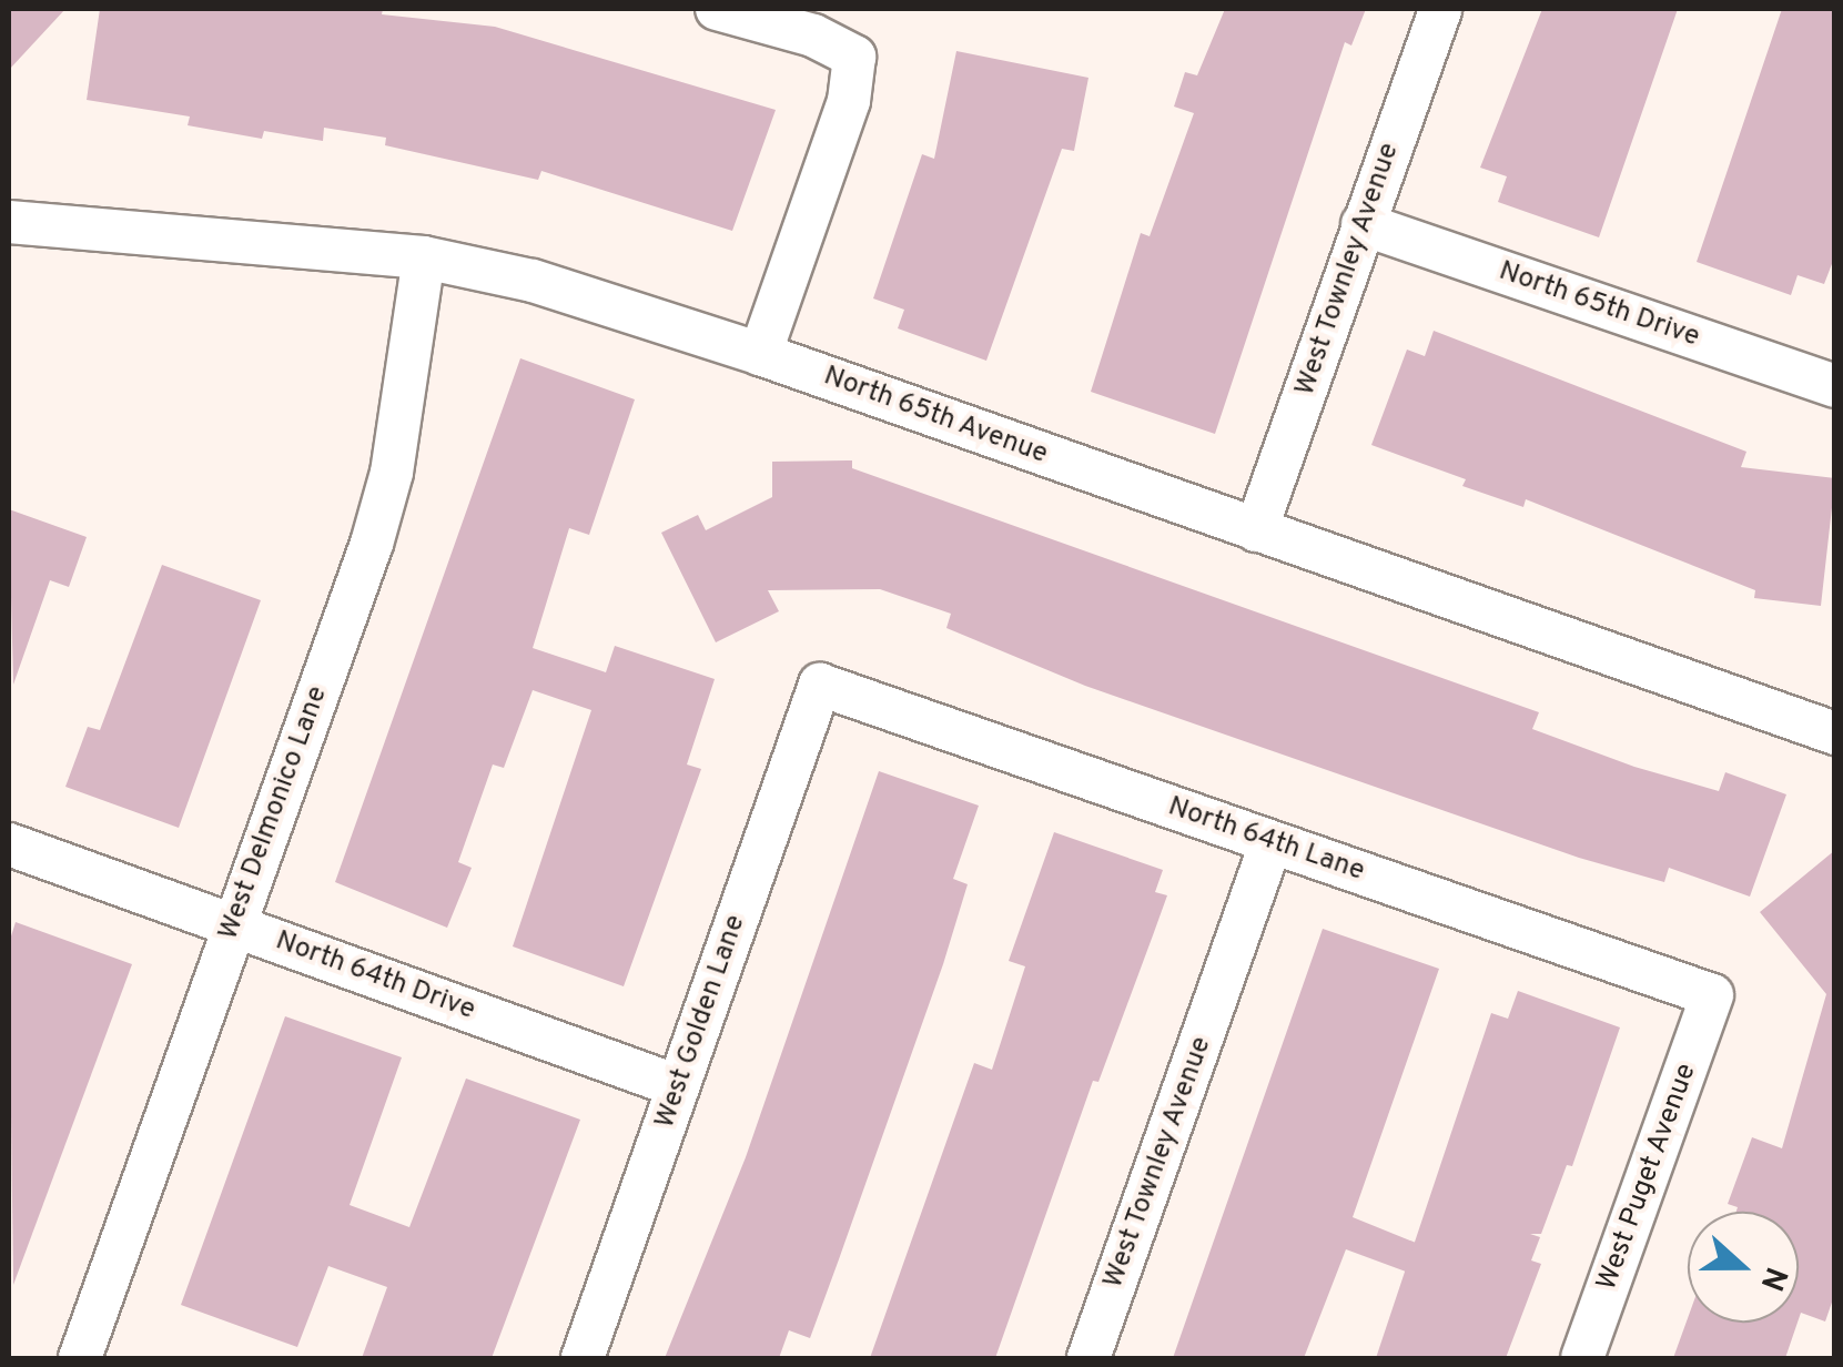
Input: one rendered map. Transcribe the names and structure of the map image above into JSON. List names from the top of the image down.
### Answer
{
  "streets": {
    "street": [
      "West Townley Avenue",
      "North 65th Drive",
      "North 65th Avenue",
      "West Delmonico Lane",
      "North 64th Lane",
      "North 64th Drive",
      "West Golden Lane",
      "West Puget Avenue"
    ]
  },
  "crossings": [
    ["West Townley Avenue", "North 65th Drive"],
    ["West Townley Avenue", "North 65th Avenue"],
    ["West Townley Avenue", "North 64th Lane"],
    ["North 65th Avenue", "West Delmonico Lane"],
    ["West Delmonico Lane", "North 64th Drive"],
    ["North 64th Lane", "West Golden Lane"],
    ["North 64th Lane", "West Puget Avenue"],
    ["North 64th Drive", "West Golden Lane"]
  ],
  "north": "right"
}
